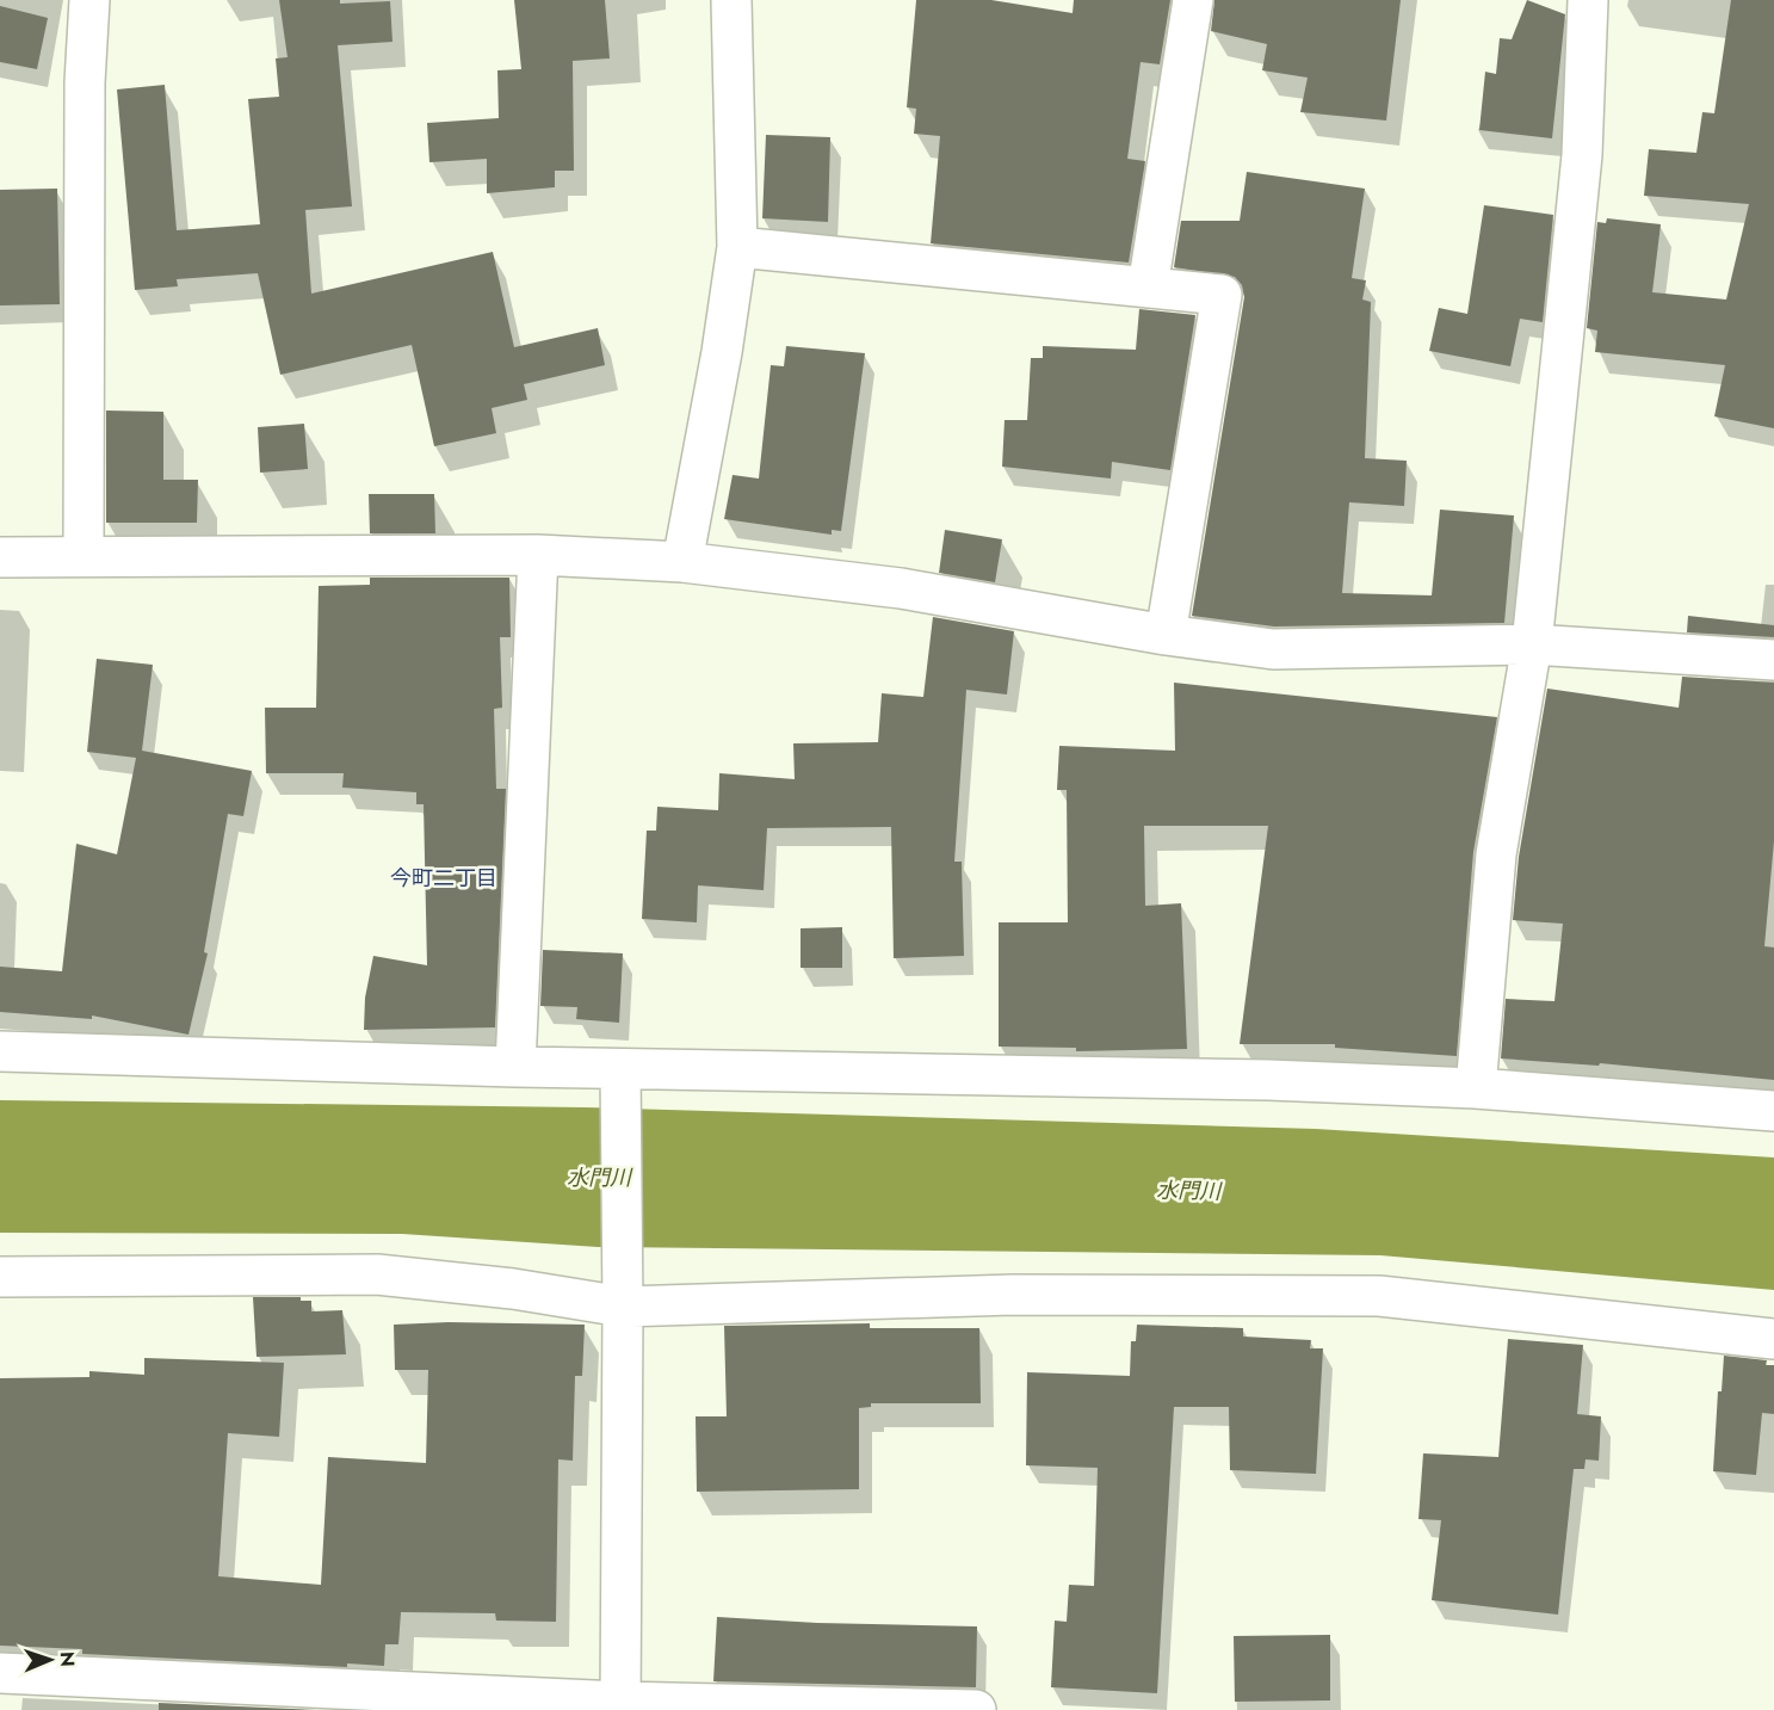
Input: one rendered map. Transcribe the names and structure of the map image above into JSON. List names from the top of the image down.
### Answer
{
  "districts": ["今町二丁目"],
  "water": ["水門川"],
  "north": "right"
}
